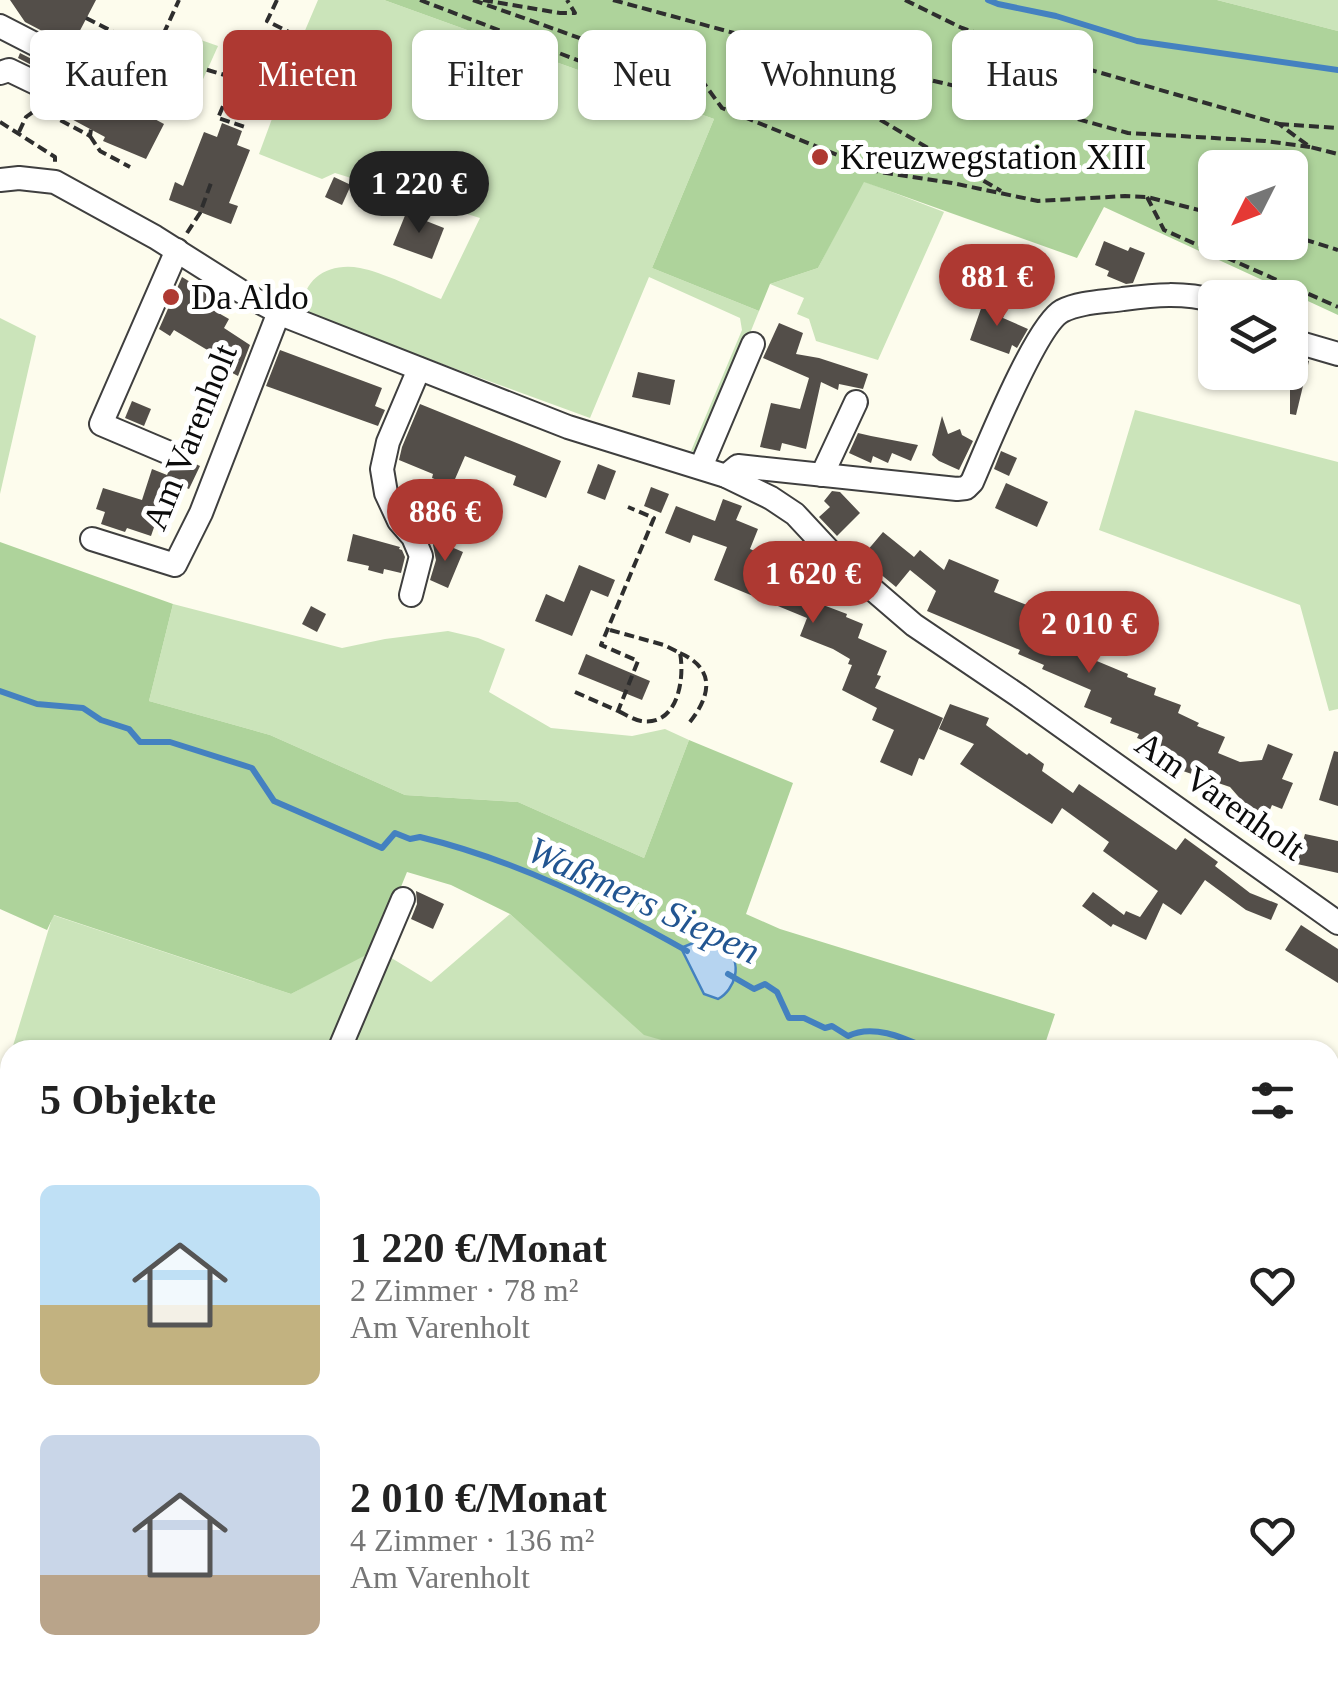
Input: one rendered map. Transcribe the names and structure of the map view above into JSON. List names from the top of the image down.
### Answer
{
  "streets": {
    "street": ["Am Varenholt"]
  },
  "water": ["Waßmers Siepen"],
  "places": ["Kreuzwegstation XIII", "Da Aldo"],
  "north": "bottom left",
  "page": {
    "chip": [
      "Kaufen",
      "Mieten",
      "Filter",
      "Neu",
      "Wohnung",
      "Haus"
    ],
    "price": [
      "1 220 €",
      "881 €",
      "886 €",
      "1 620 €",
      "2 010 €"
    ],
    "heading": "5 Objekte",
    "list": [
      {
        "name": "1 220 €/Monat",
        "note": "2 Zimmer · 78 m² · Am Varenholt"
      },
      {
        "name": "2 010 €/Monat",
        "note": "4 Zimmer · 136 m² · Am Varenholt"
      }
    ]
  }
}
